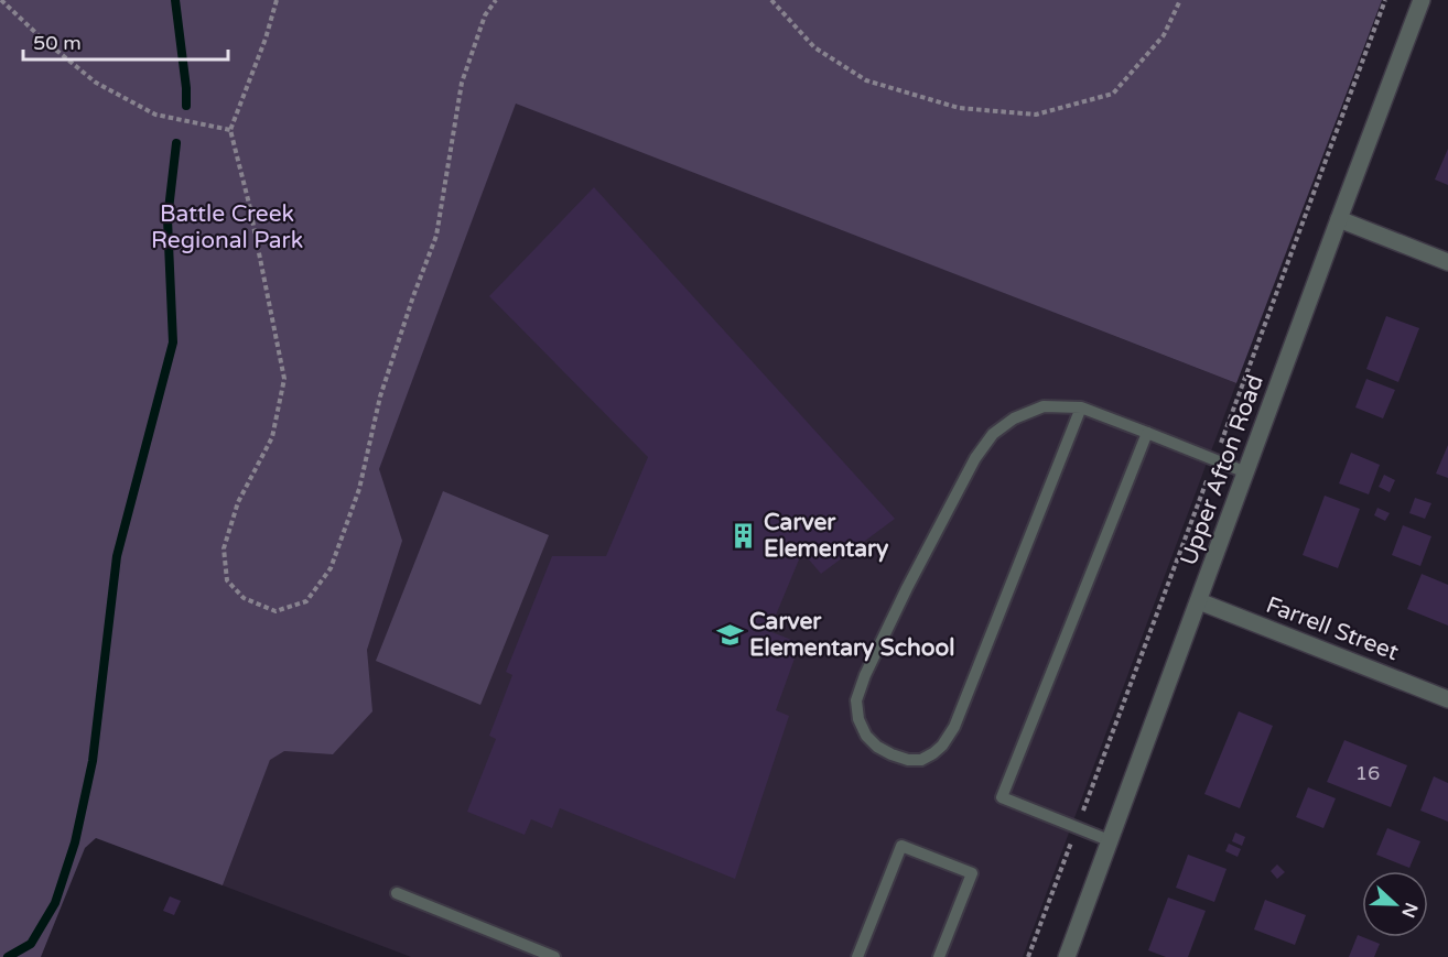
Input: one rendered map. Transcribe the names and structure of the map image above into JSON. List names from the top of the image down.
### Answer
{
  "streets": {
    "street": ["Upper Afton Road", "Farrell Street"]
  },
  "crossings": [
    ["Upper Afton Road", "Farrell Street"]
  ],
  "parks": ["Battle Creek Regional Park"],
  "places": {
    "building": ["Carver Elementary"],
    "school or university": ["Carver Elementary School"]
  },
  "house_numbers": ["16"],
  "scale_bar": "50 m",
  "north": "right"
}
